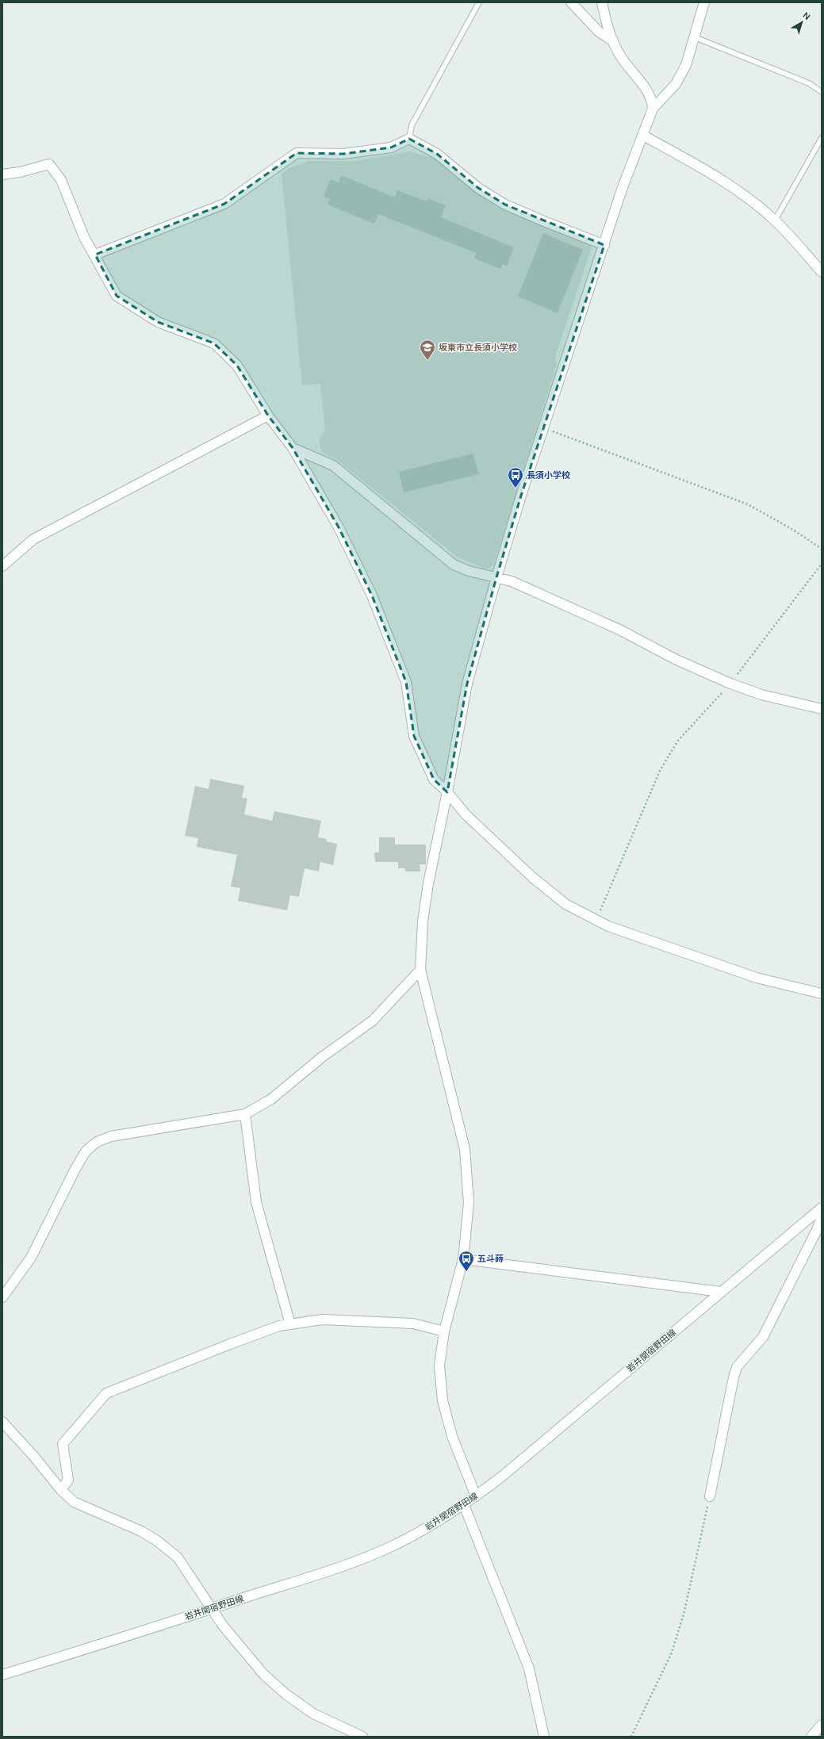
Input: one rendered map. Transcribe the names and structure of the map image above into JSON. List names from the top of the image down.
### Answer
{
  "streets": {
    "street": ["岩井関宿野田線"]
  },
  "places": {
    "school or university": ["坂東市立長須小学校"],
    "bus stop": ["長須小学校", "五斗蒔"]
  },
  "north": "top right"
}
